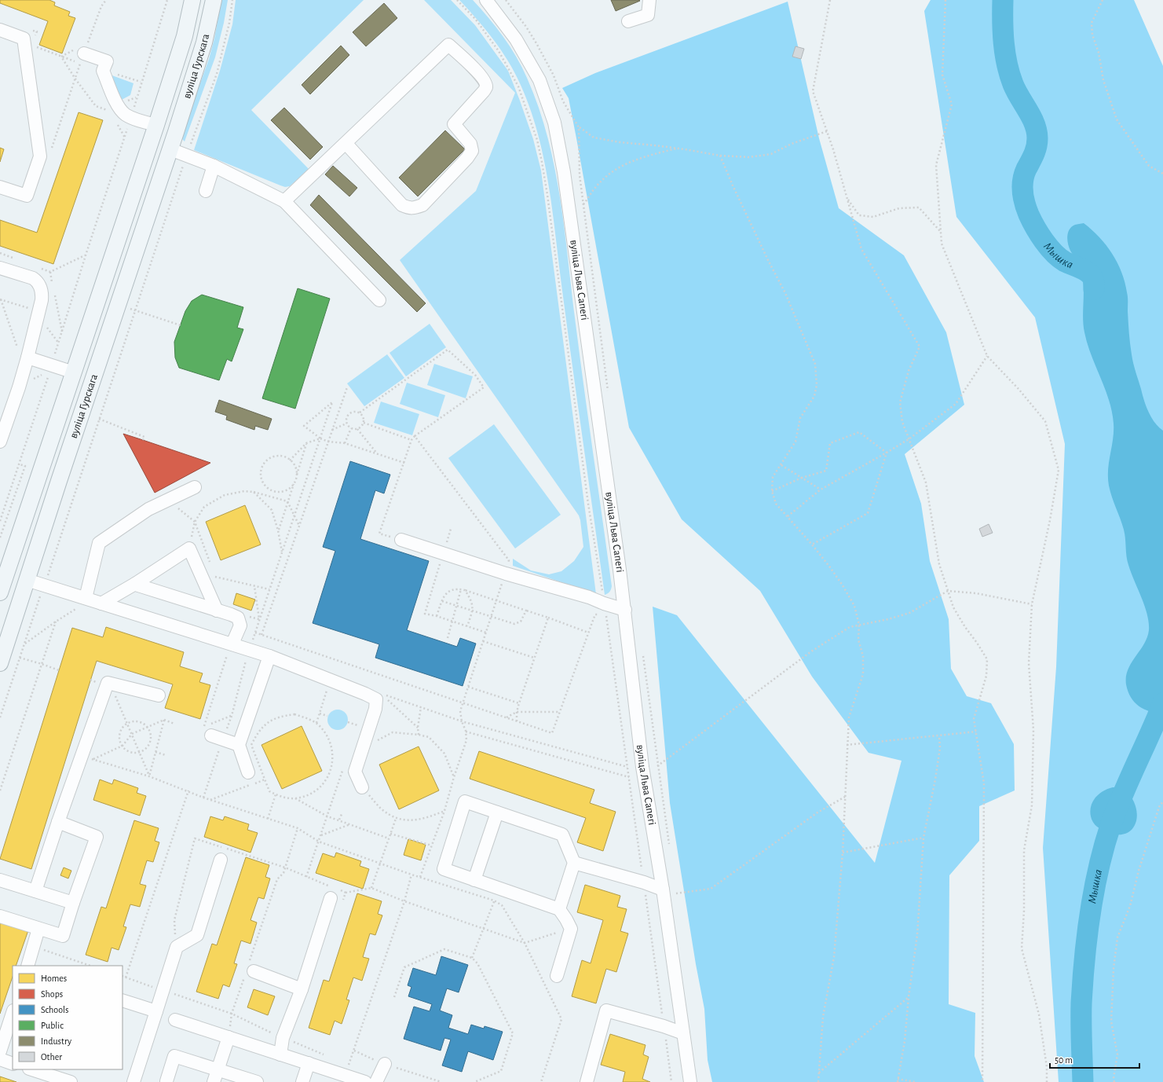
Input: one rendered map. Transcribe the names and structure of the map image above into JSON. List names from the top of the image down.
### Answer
{
  "streets": {
    "main road": ["вуліца Гурскага"],
    "street": ["вуліца Льва Сапегі"]
  },
  "water": ["Мышка"],
  "legend": [
    "Homes",
    "Shops",
    "Schools",
    "Public",
    "Industry",
    "Other"
  ],
  "scale_bar": "50 m"
}
